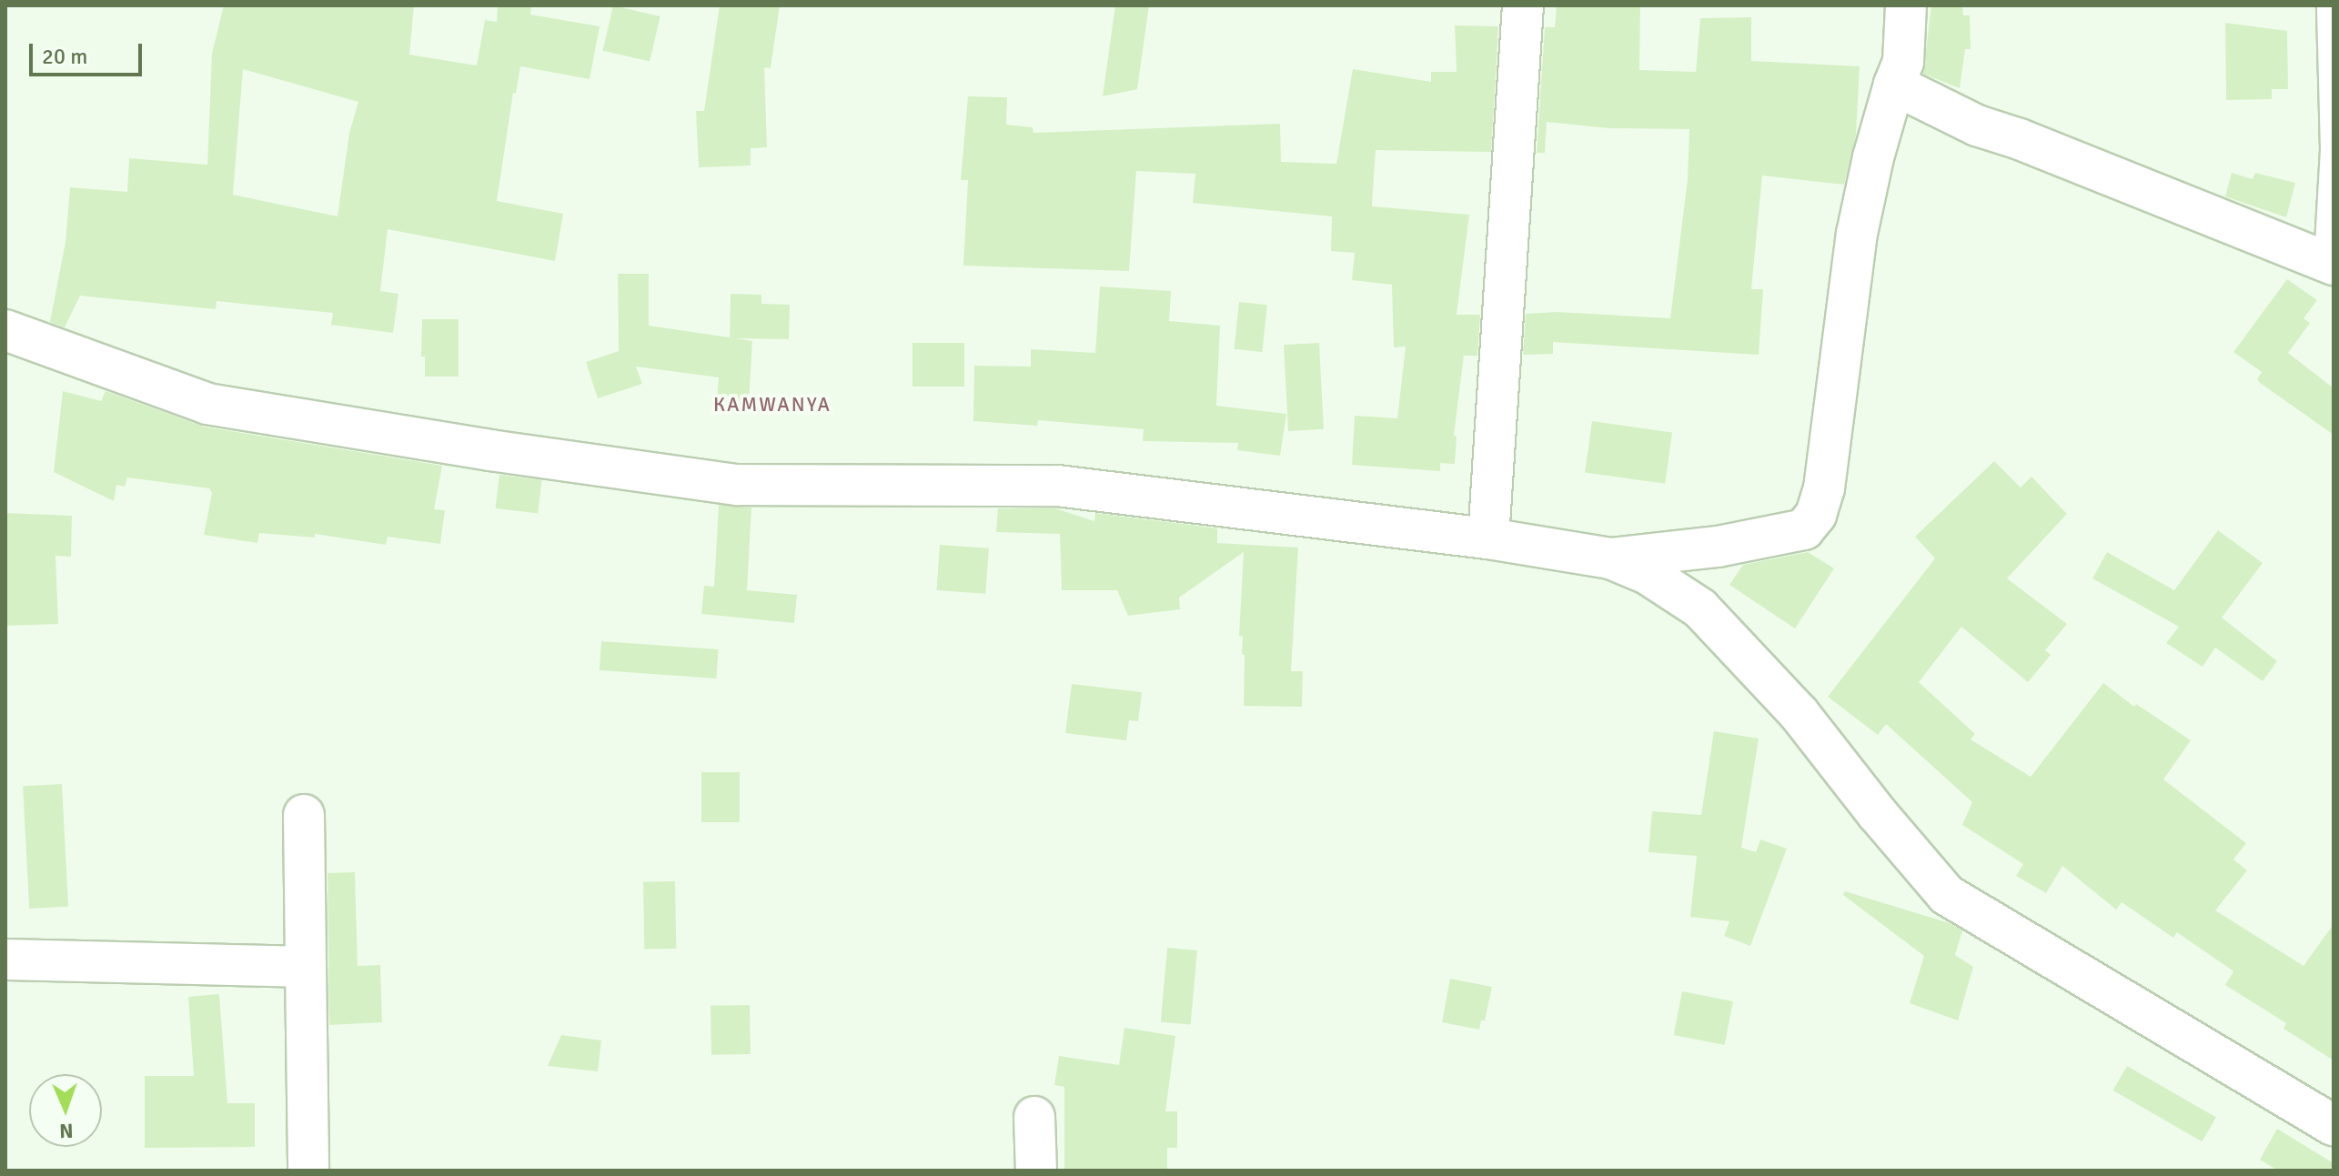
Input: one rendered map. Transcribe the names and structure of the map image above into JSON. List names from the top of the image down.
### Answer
{
  "districts": ["KAMWANYA"],
  "scale_bar": "20 m",
  "north": "bottom"
}
